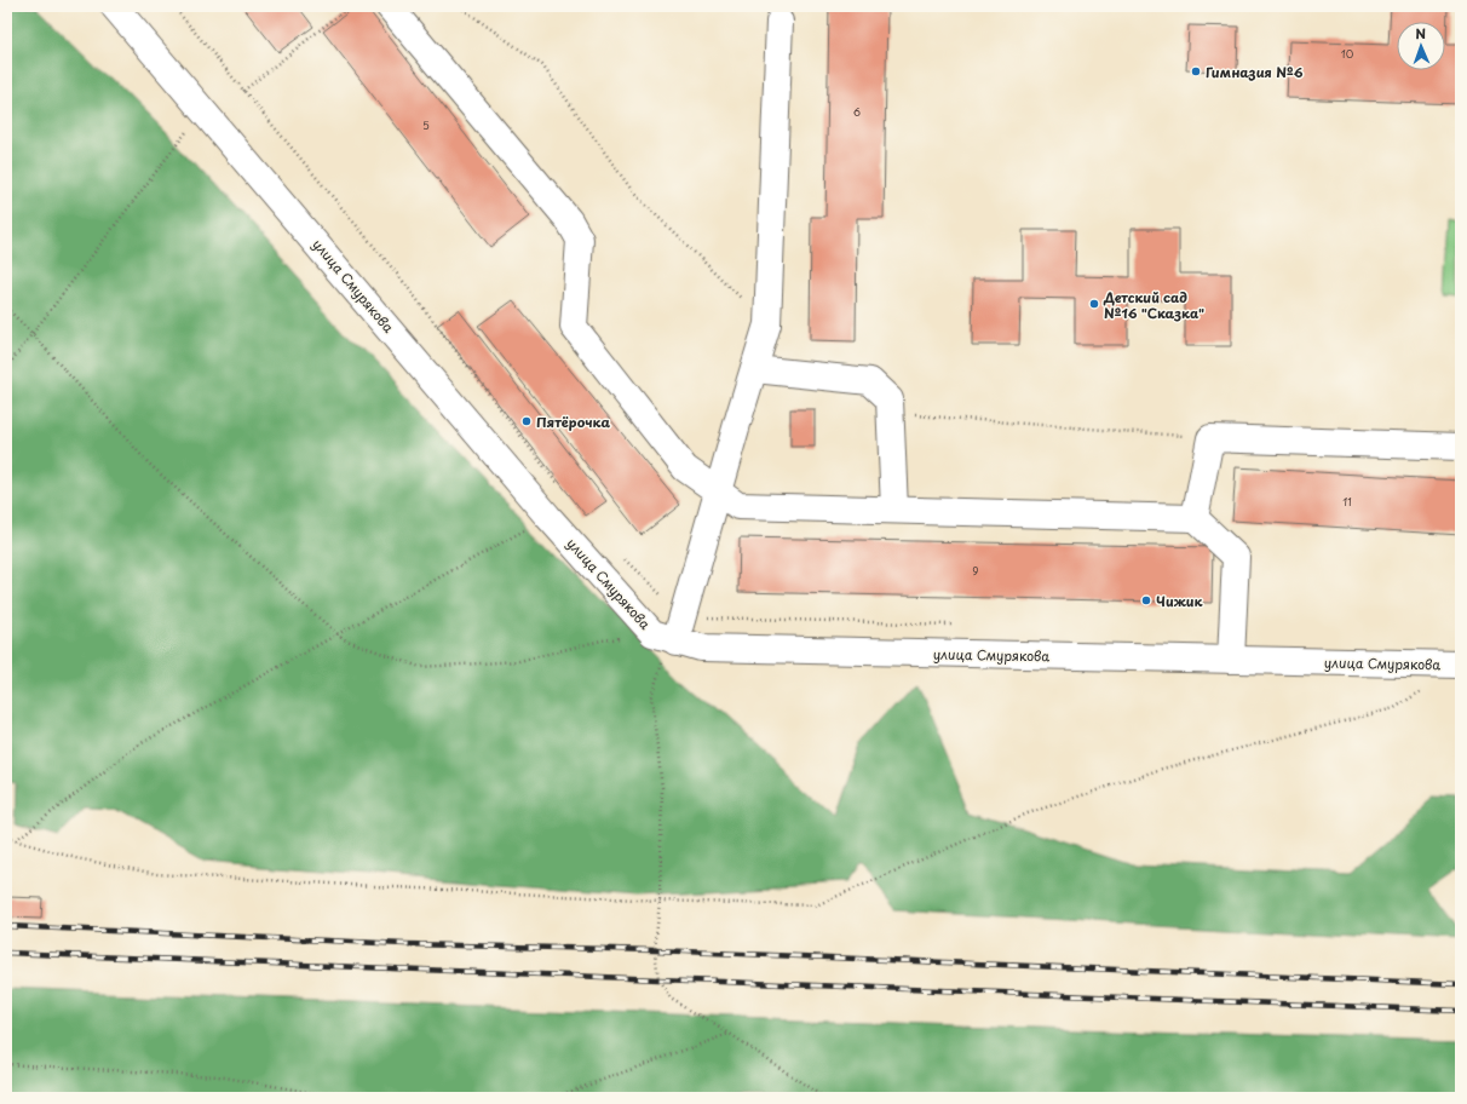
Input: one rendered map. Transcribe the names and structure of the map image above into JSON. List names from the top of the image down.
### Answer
{
  "streets": {
    "street": ["улица Смурякова"]
  },
  "places": [
    "Гимназия №6",
    "Детский сад №16 \"Сказка\"",
    "Пятёрочка",
    "Чижик"
  ],
  "house_numbers": [
    "10",
    "6",
    "5",
    "11",
    "9"
  ],
  "north": "top"
}
